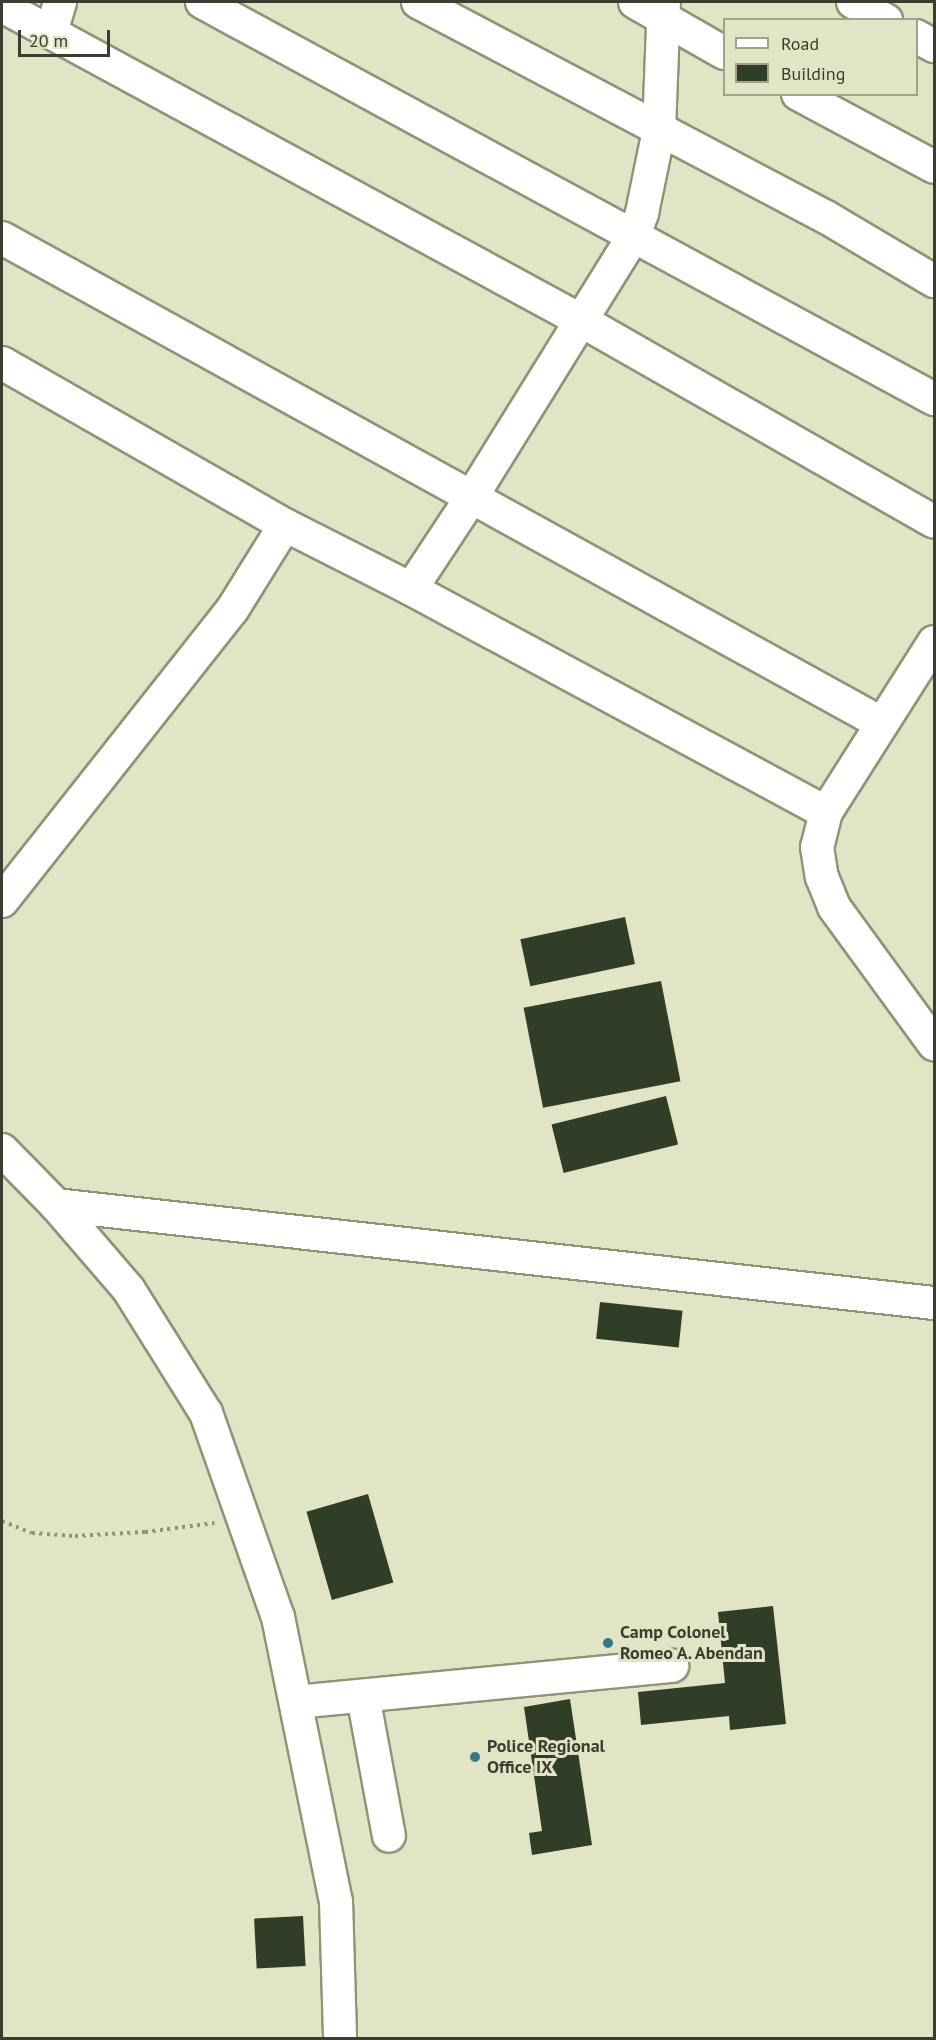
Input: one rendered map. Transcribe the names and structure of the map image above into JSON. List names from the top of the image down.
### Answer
{
  "places": ["Camp Colonel Romeo A. Abendan", "Police Regional Office IX"],
  "legend": ["Road", "Building"],
  "scale_bar": "20 m"
}
